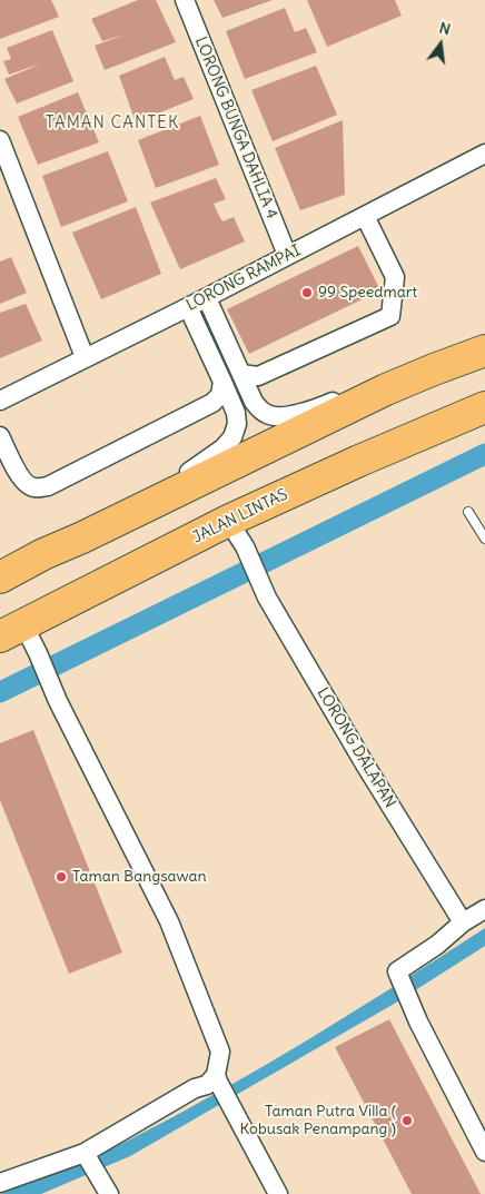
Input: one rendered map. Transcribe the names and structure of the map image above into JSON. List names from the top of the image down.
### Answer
{
  "streets": {
    "highway": ["JALAN LINTAS"],
    "street": ["LORONG BUNGA DAHLIA 4", "LORONG RAMPAI", "LORONG DALAPAN"]
  },
  "crossings": [
    ["LORONG BUNGA DAHLIA 4", "LORONG RAMPAI"],
    ["JALAN LINTAS", "LORONG DALAPAN"]
  ],
  "districts": ["TAMAN CANTEK"],
  "places": ["99 Speedmart", "Taman Bangsawan", "Taman Putra Villa ( Kobusak Penampang )"],
  "north": "top"
}
